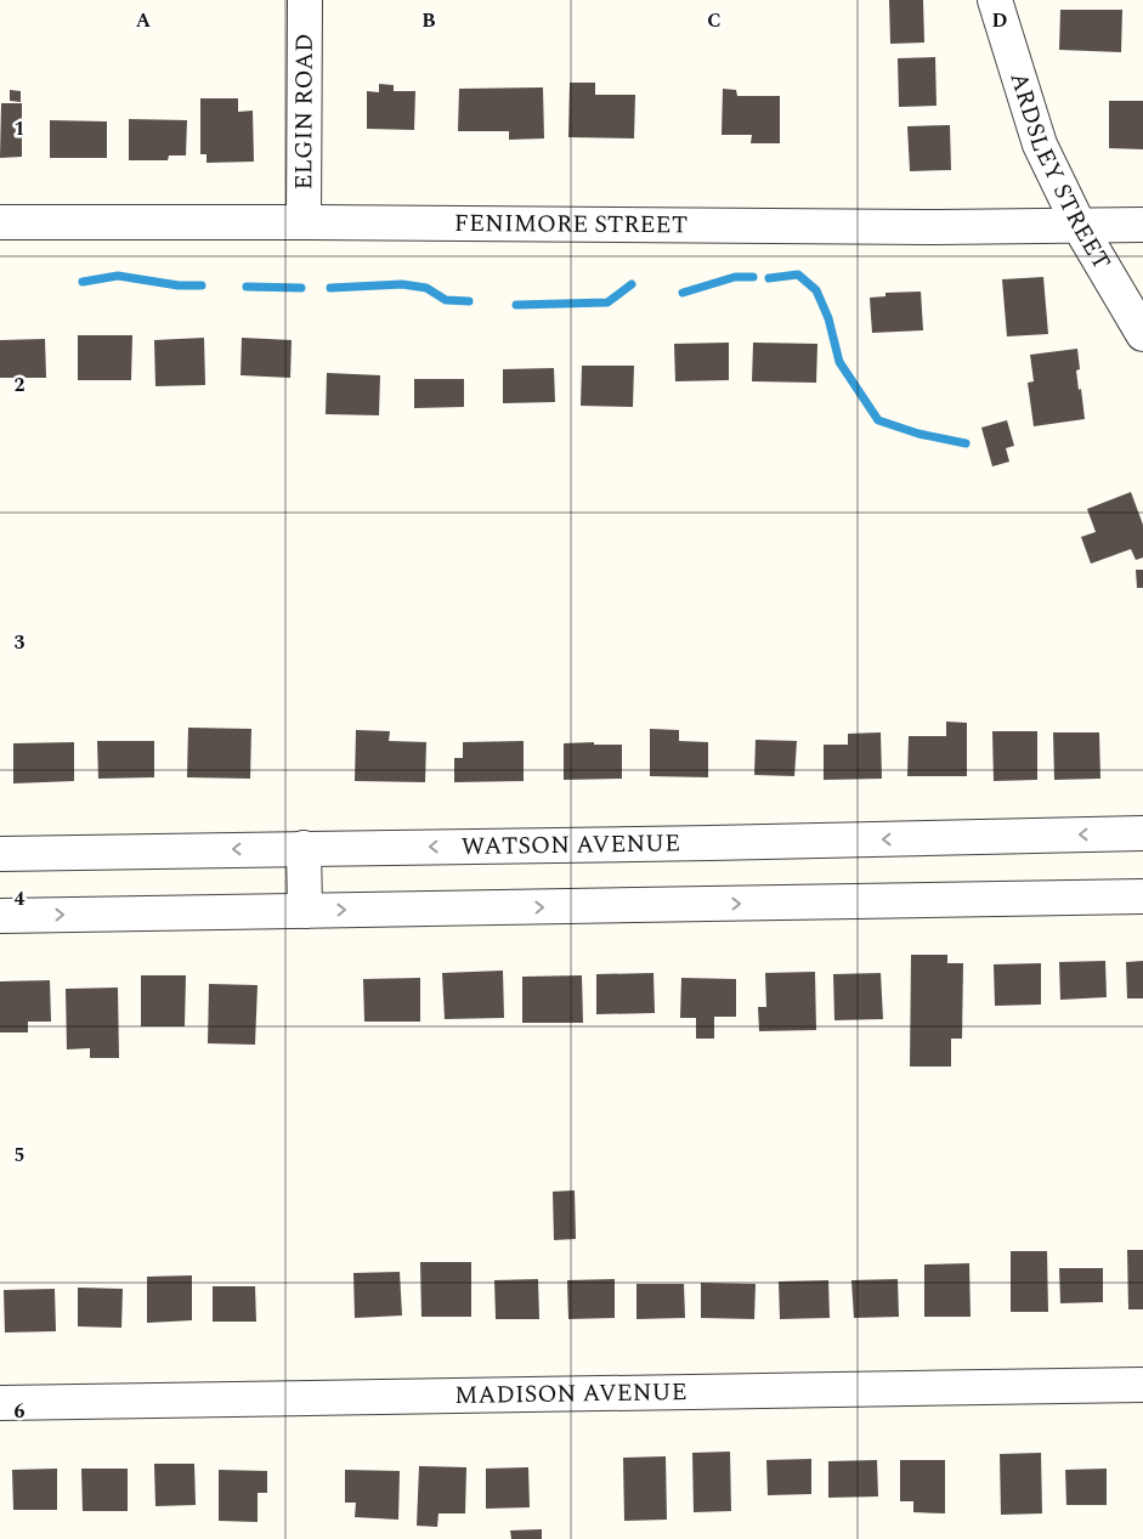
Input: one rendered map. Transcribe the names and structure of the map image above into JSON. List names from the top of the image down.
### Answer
{
  "streets": {
    "street": [
      "ELGIN ROAD",
      "ARDSLEY STREET",
      "FENIMORE STREET",
      "WATSON AVENUE",
      "MADISON AVENUE"
    ]
  },
  "crossings": [
    ["ELGIN ROAD", "FENIMORE STREET"],
    ["ARDSLEY STREET", "FENIMORE STREET"]
  ],
  "grid": {
    "columns": [
      "A",
      "B",
      "C",
      "D"
    ],
    "rows": [
      "1",
      "2",
      "3",
      "4",
      "5",
      "6"
    ]
  }
}
